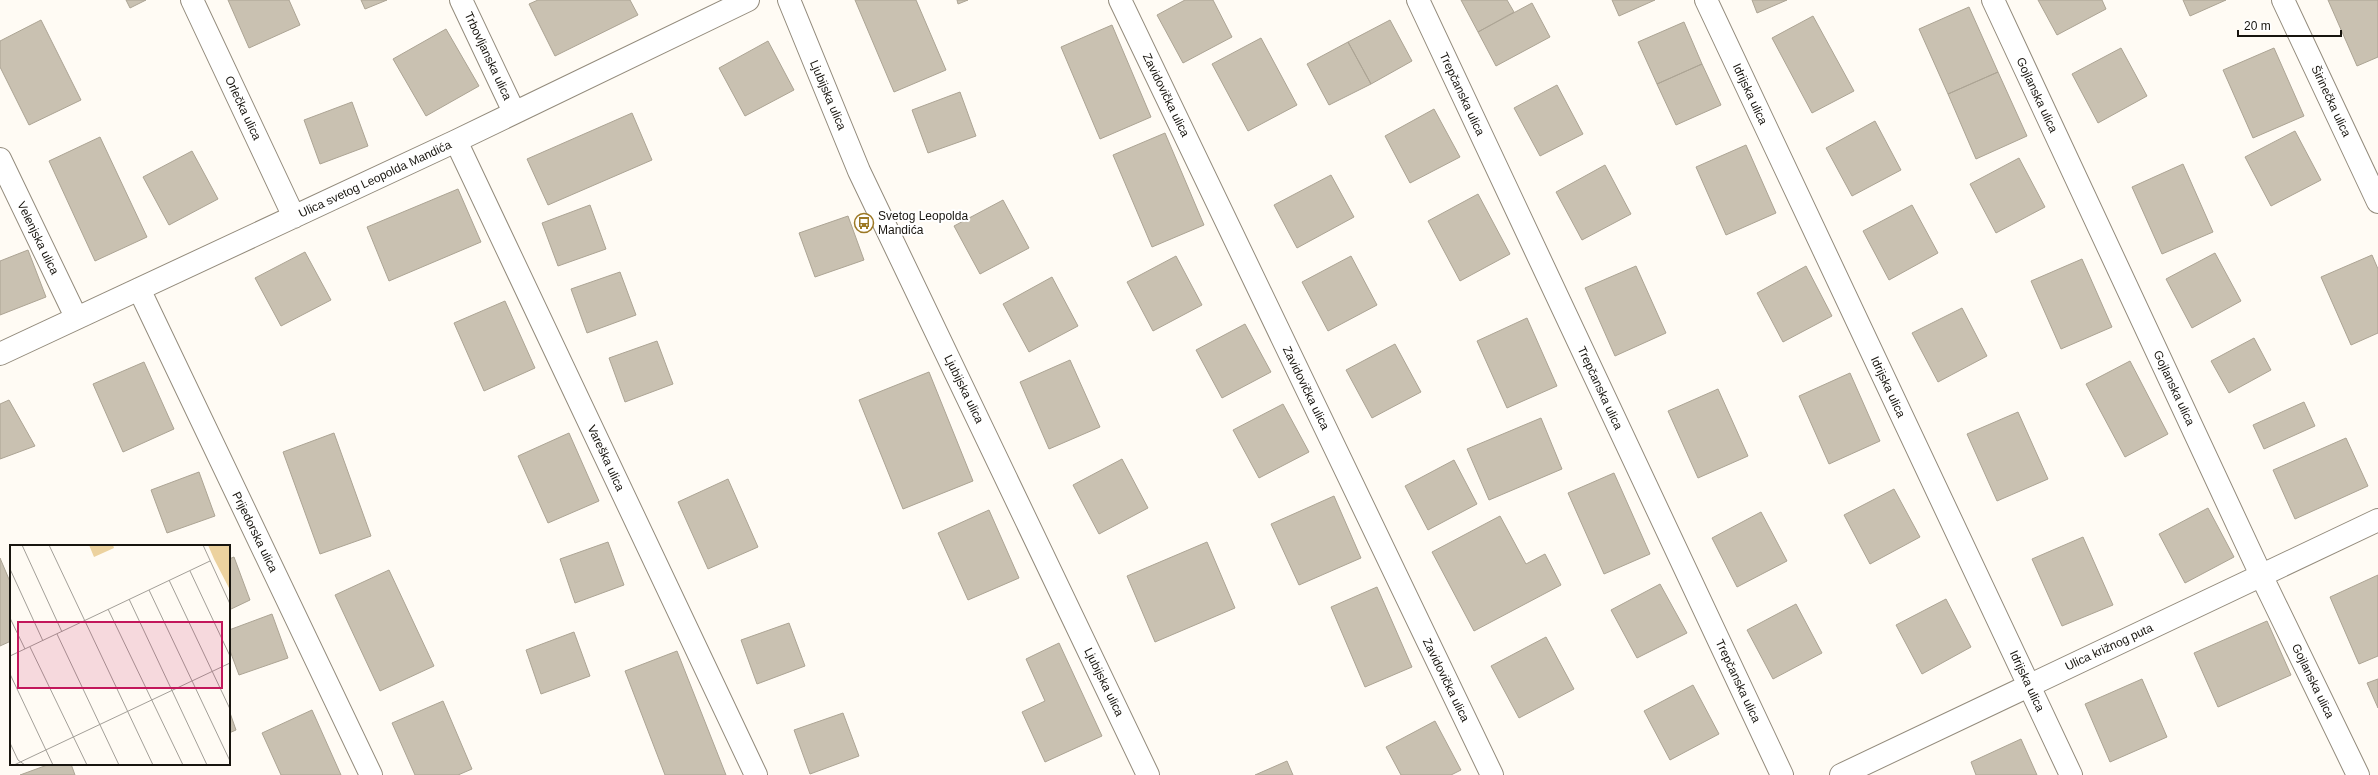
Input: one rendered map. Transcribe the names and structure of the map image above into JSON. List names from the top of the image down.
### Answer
{
  "streets": {
    "street": [
      "Trbovljanska ulica",
      "Trepčanska ulica",
      "Idrijska ulica",
      "Ljubijska ulica",
      "Zavidovička ulica",
      "Gojlanska ulica",
      "Širinečka ulica",
      "Orlečka ulica",
      "Ulica svetog Leopolda Mandića",
      "Velenjska ulica",
      "Vareška ulica",
      "Prijedorska ulica",
      "Ulica križnog puta"
    ]
  },
  "crossings": [
    ["Trbovljanska ulica", "Ulica svetog Leopolda Mandića"],
    ["Idrijska ulica", "Ulica križnog puta"],
    ["Gojlanska ulica", "Ulica križnog puta"],
    ["Orlečka ulica", "Ulica svetog Leopolda Mandića"],
    ["Ulica svetog Leopolda Mandića", "Velenjska ulica"],
    ["Ulica svetog Leopolda Mandića", "Vareška ulica"],
    ["Ulica svetog Leopolda Mandića", "Prijedorska ulica"]
  ],
  "places": {
    "bus stop": ["Svetog Leopolda Mandića"]
  },
  "scale_bar": "20 m"
}
